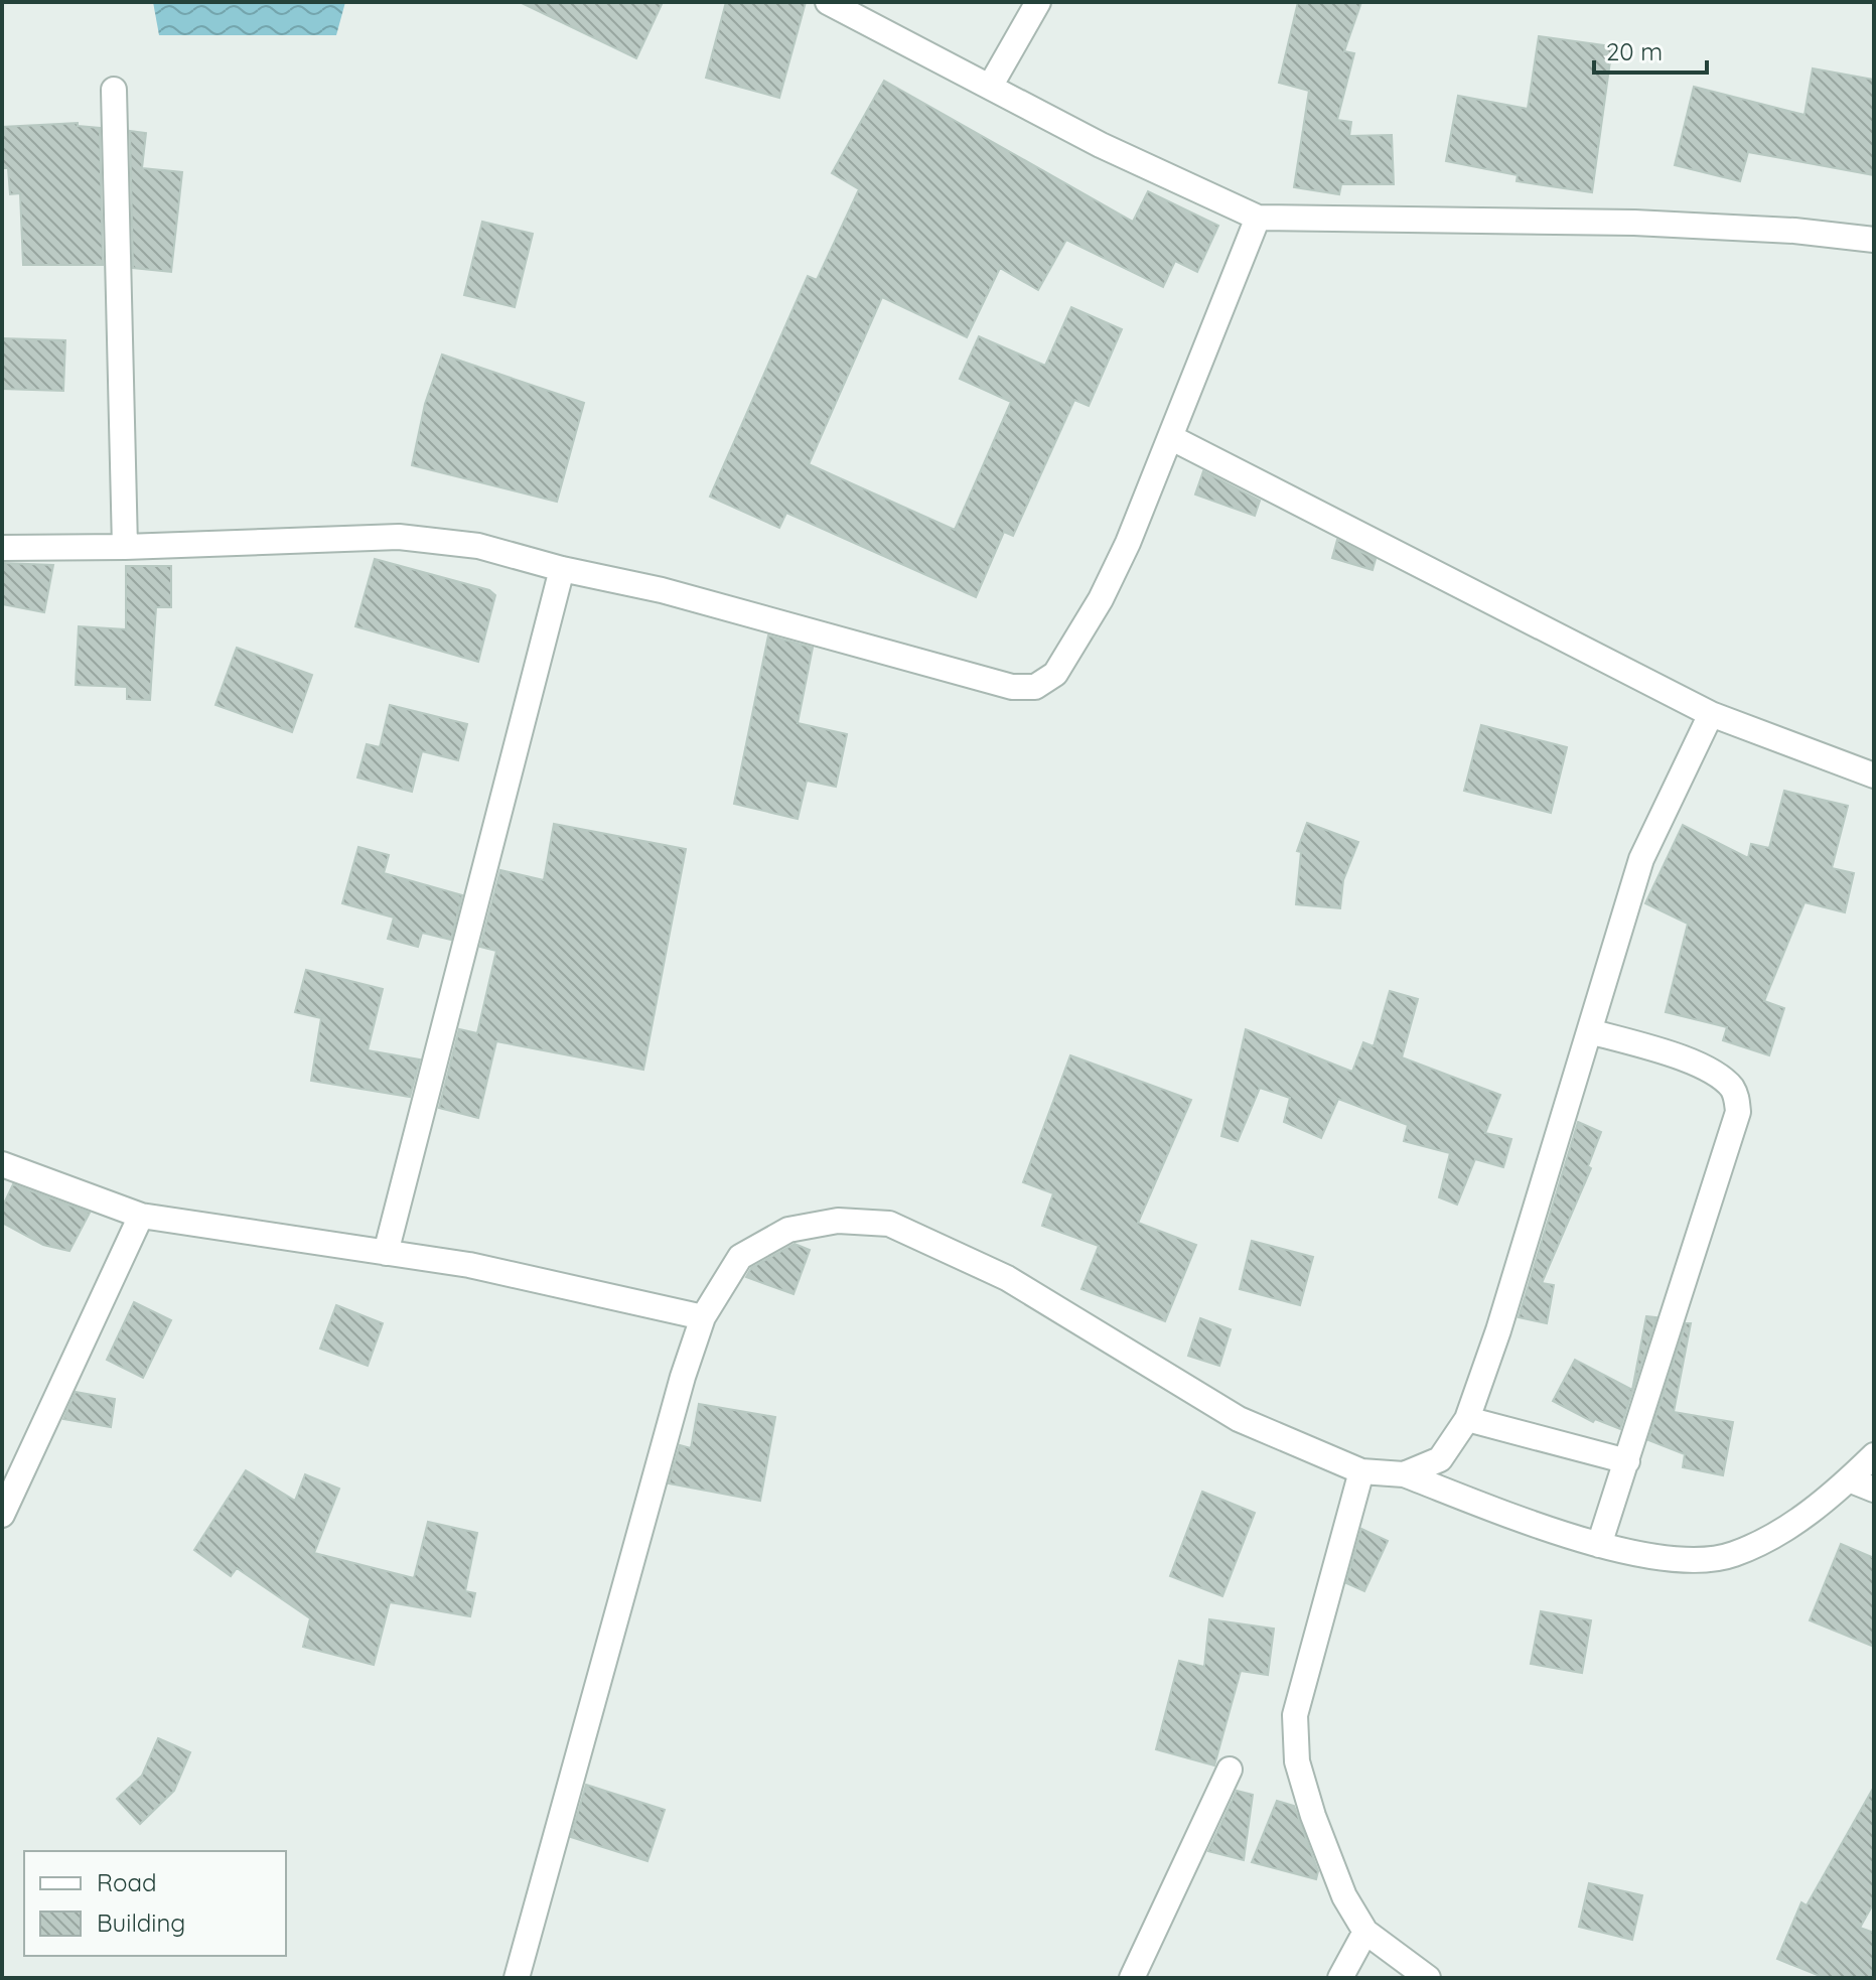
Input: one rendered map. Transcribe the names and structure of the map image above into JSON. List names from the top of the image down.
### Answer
{
  "legend": ["Road", "Building"],
  "scale_bar": "20 m"
}
